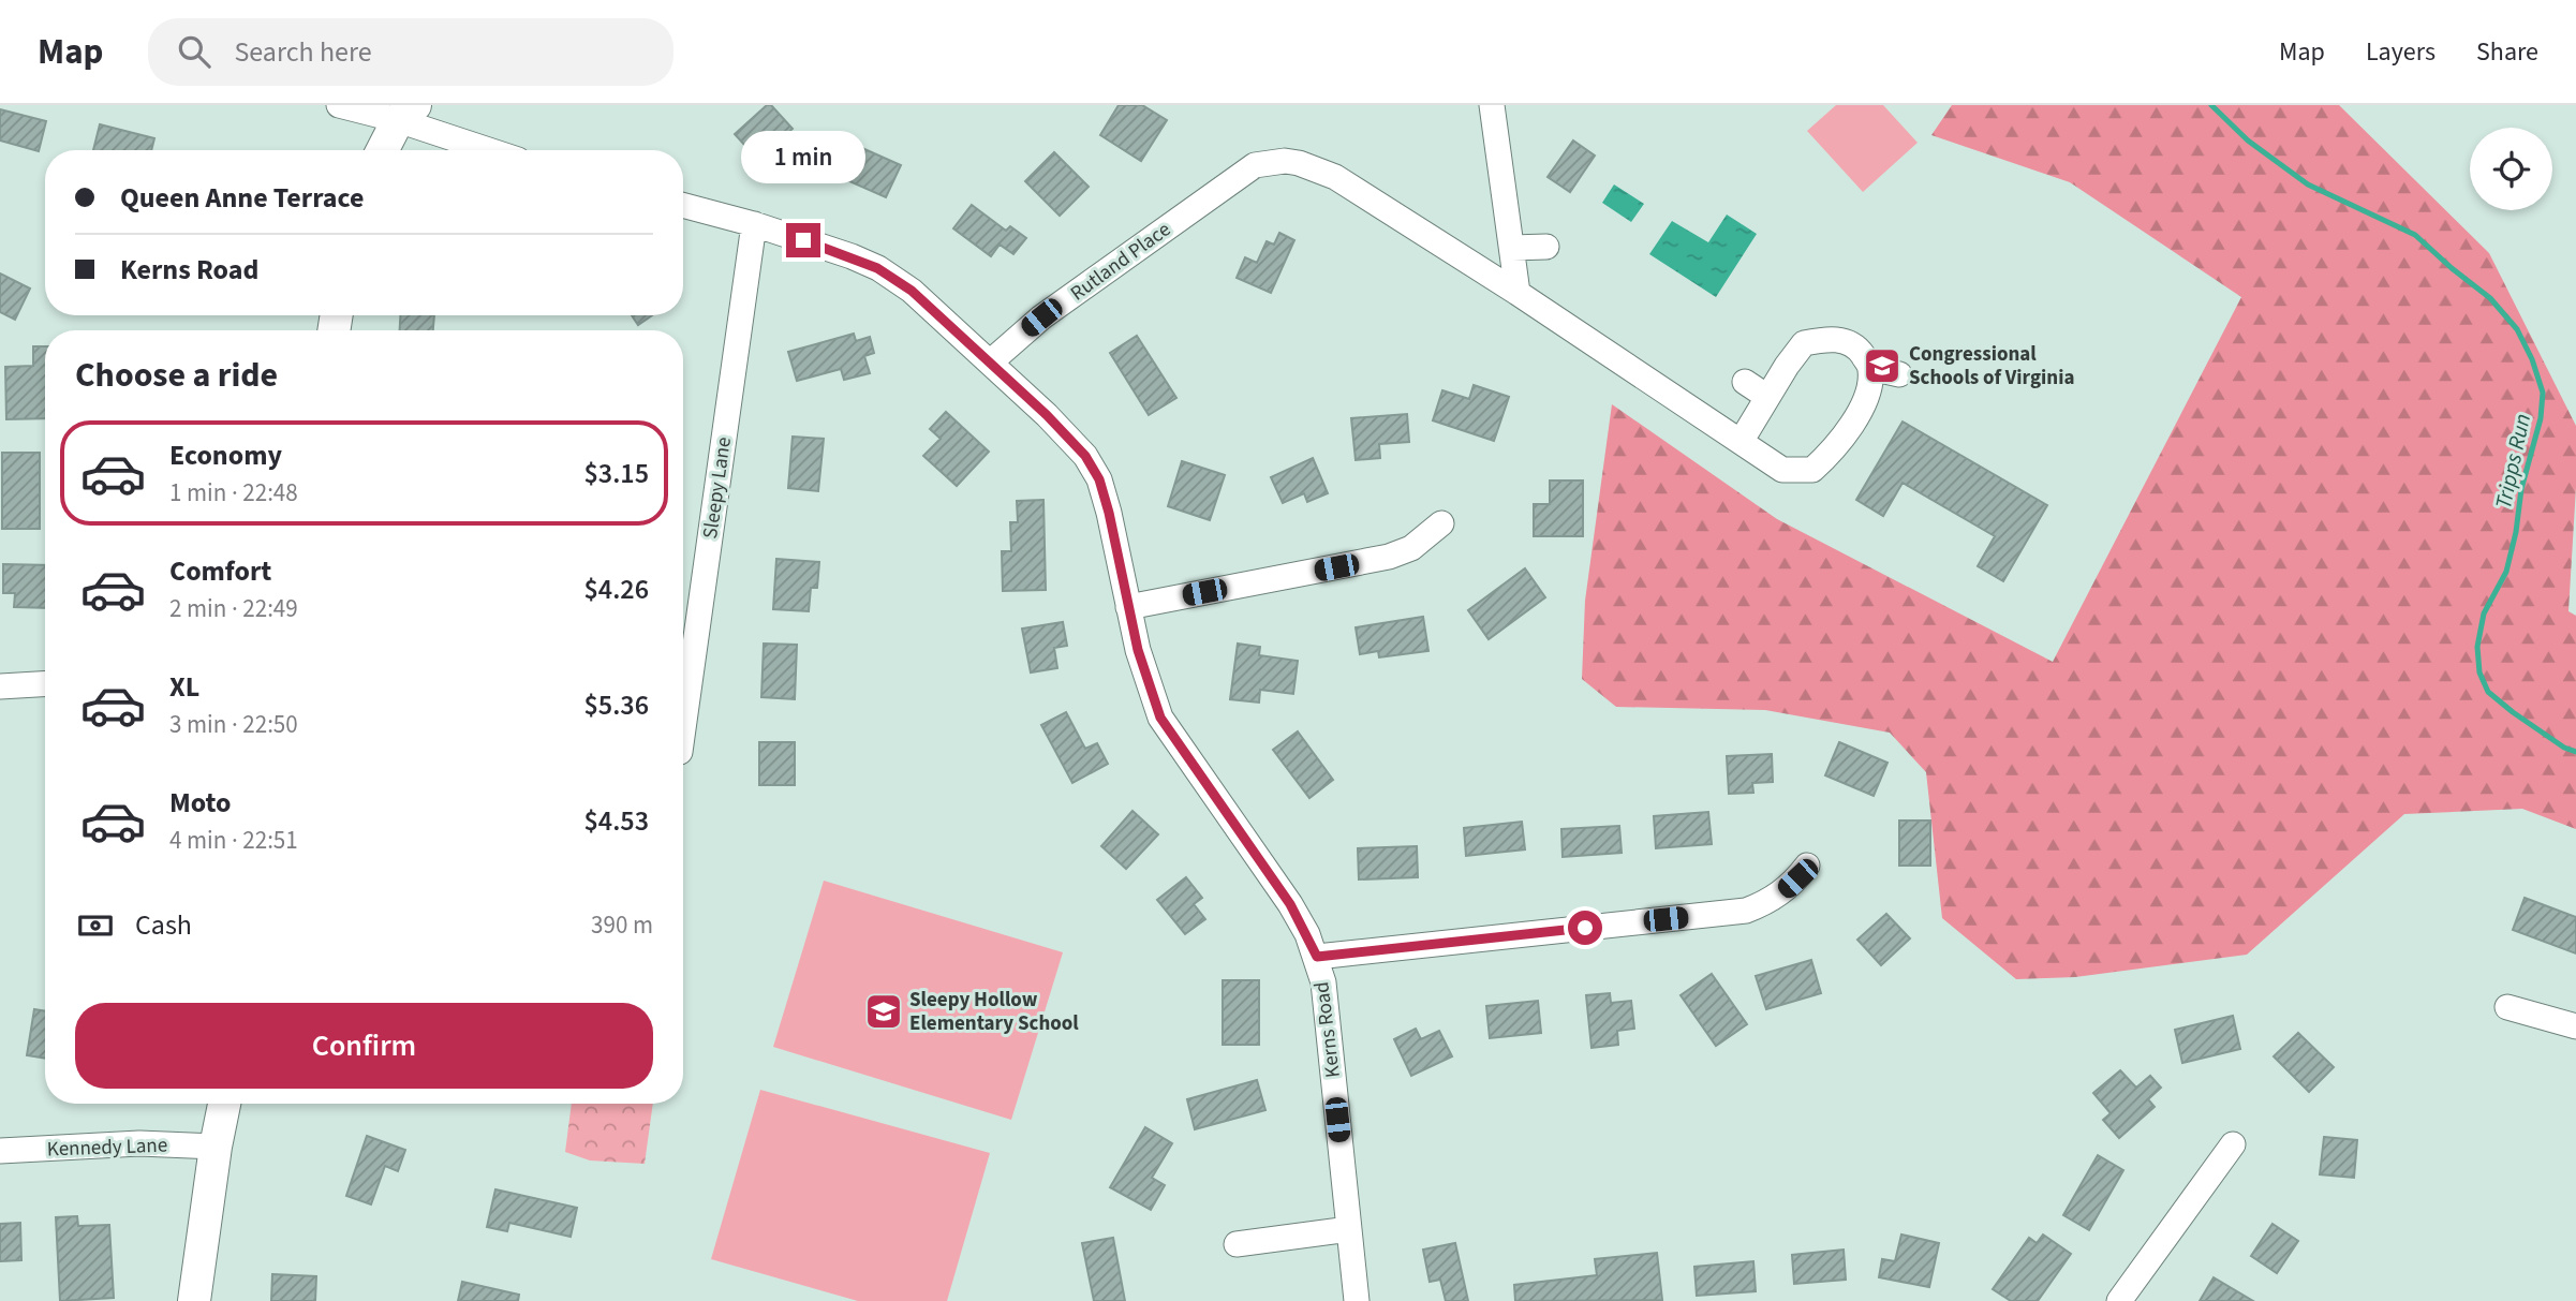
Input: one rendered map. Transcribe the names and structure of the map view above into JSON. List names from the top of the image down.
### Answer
{
  "streets": {
    "street": [
      "Rutland Place",
      "Sleepy Lane",
      "Kerns Road",
      "Kennedy Lane"
    ]
  },
  "crossings": [
    ["Rutland Place", "Kerns Road"],
    ["Sleepy Lane", "Kerns Road"]
  ],
  "water": ["Tripps Run"],
  "places": {
    "school or university": ["Congressional Schools of Virginia", "Sleepy Hollow Elementary School"]
  },
  "page": {
    "header": "Map",
    "search": "Search here",
    "nav": ["Map", "Layers", "Share"],
    "bubble": "1 min",
    "banner": ["Queen Anne Terrace", "Kerns Road"],
    "heading": "Choose a ride",
    "list": [
      {
        "name": "Economy",
        "note": "1 min · 22:48",
        "value": "$3.15"
      },
      {
        "name": "Comfort",
        "note": "2 min · 22:49",
        "value": "$4.26"
      },
      {
        "name": "XL",
        "note": "3 min · 22:50",
        "value": "$5.36"
      },
      {
        "name": "Moto",
        "note": "4 min · 22:51",
        "value": "$4.53"
      }
    ],
    "pay": ["Cash", "390 m"],
    "buttons": "Confirm"
  }
}
